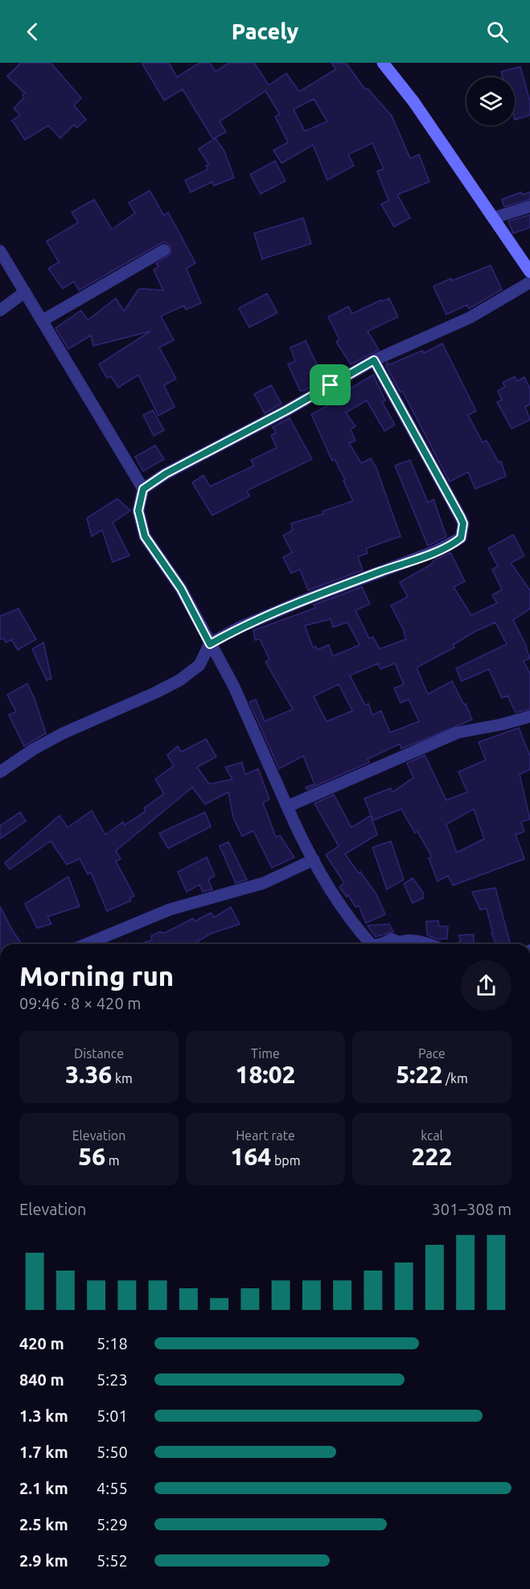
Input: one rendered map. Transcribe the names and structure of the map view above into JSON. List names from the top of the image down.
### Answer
{
  "page": {
    "header": "Pacely",
    "heading": ["Morning run", "09:46 · 8 × 420 m"],
    "stats": [
      ["Distance", "3.36 km"],
      ["Time", "18:02"],
      ["Pace", "5:22 /km"],
      ["Elevation", "56 m"],
      ["Heart rate", "164 bpm"],
      ["kcal", "222"]
    ],
    "chart": ["Elevation", "301–308 m"],
    "list": [
      {
        "name": "420 m",
        "note": "5:18"
      },
      {
        "name": "840 m",
        "note": "5:23"
      },
      {
        "name": "1.3 km",
        "note": "5:01"
      },
      {
        "name": "1.7 km",
        "note": "5:50"
      },
      {
        "name": "2.1 km",
        "note": "4:55"
      },
      {
        "name": "2.5 km",
        "note": "5:29"
      },
      {
        "name": "2.9 km",
        "note": "5:52"
      }
    ]
  }
}
